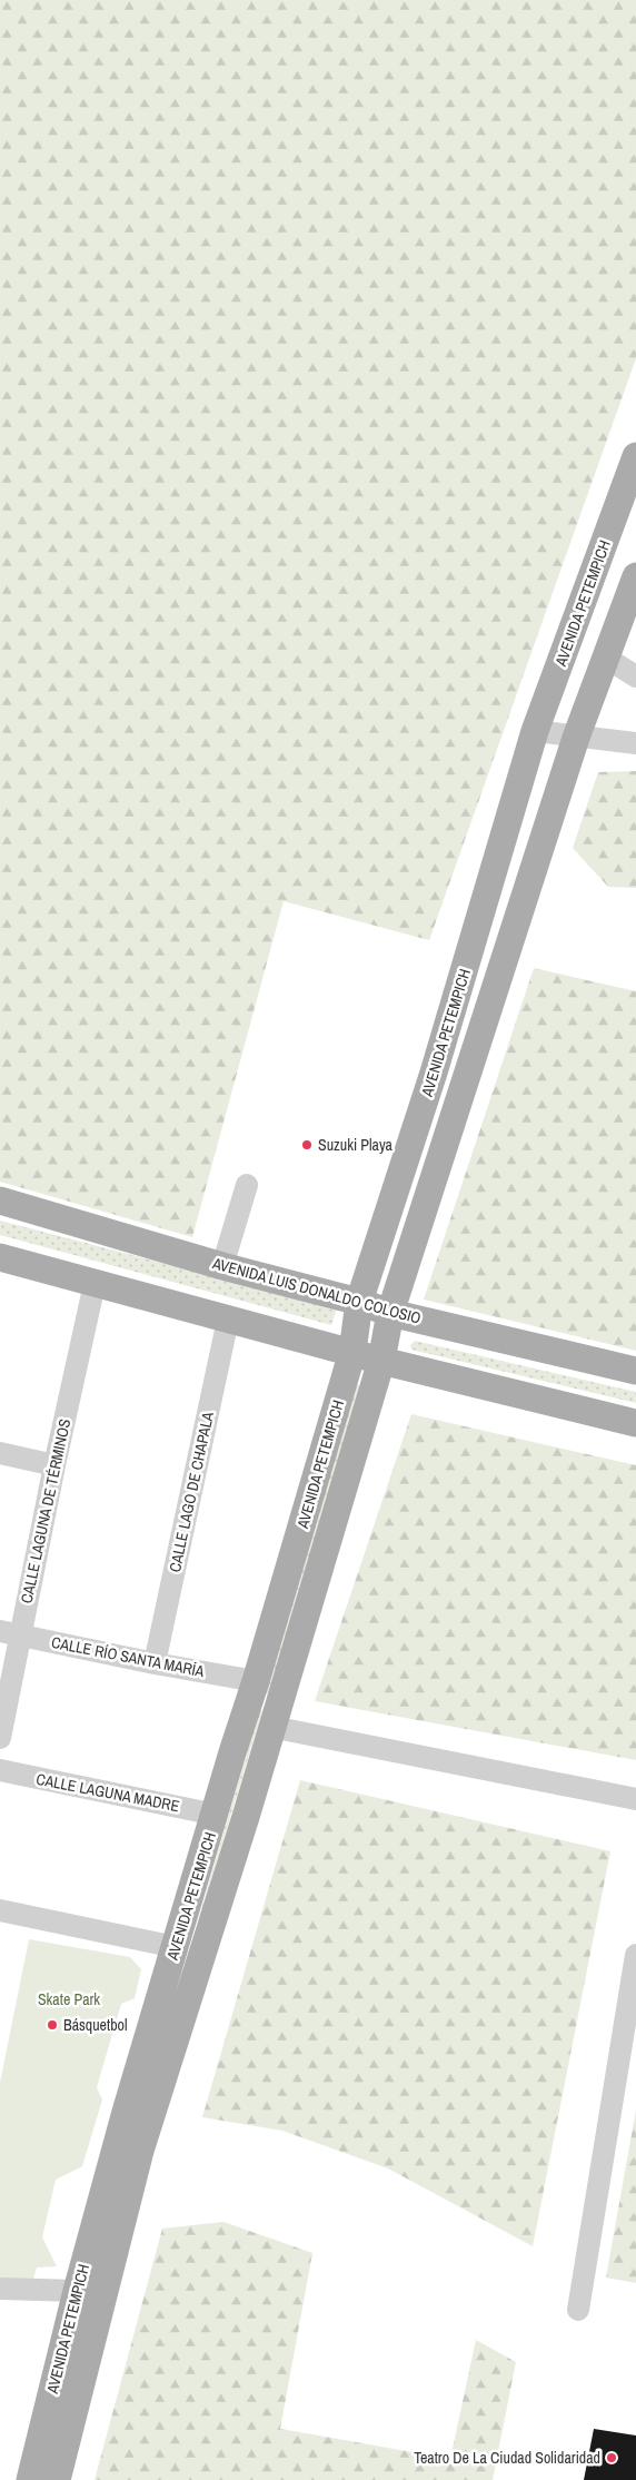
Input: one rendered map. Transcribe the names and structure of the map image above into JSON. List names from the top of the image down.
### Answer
{
  "streets": {
    "main road": ["AVENIDA PETEMPICH", "AVENIDA LUIS DONALDO COLOSIO"],
    "street": [
      "CALLE LAGO DE CHAPALA",
      "CALLE LAGUNA DE TÉRMINOS",
      "CALLE RÍO SANTA MARÍA",
      "CALLE LAGUNA MADRE"
    ]
  },
  "crossings": [
    ["AVENIDA PETEMPICH", "AVENIDA LUIS DONALDO COLOSIO"],
    ["AVENIDA PETEMPICH", "CALLE RÍO SANTA MARÍA"],
    ["AVENIDA PETEMPICH", "CALLE LAGUNA MADRE"],
    ["CALLE LAGO DE CHAPALA", "CALLE RÍO SANTA MARÍA"],
    ["CALLE LAGUNA DE TÉRMINOS", "CALLE RÍO SANTA MARÍA"]
  ],
  "parks": ["Skate Park"],
  "places": ["Suzuki Playa", "Básquetbol", "Teatro De La Ciudad Solidaridad"]
}
